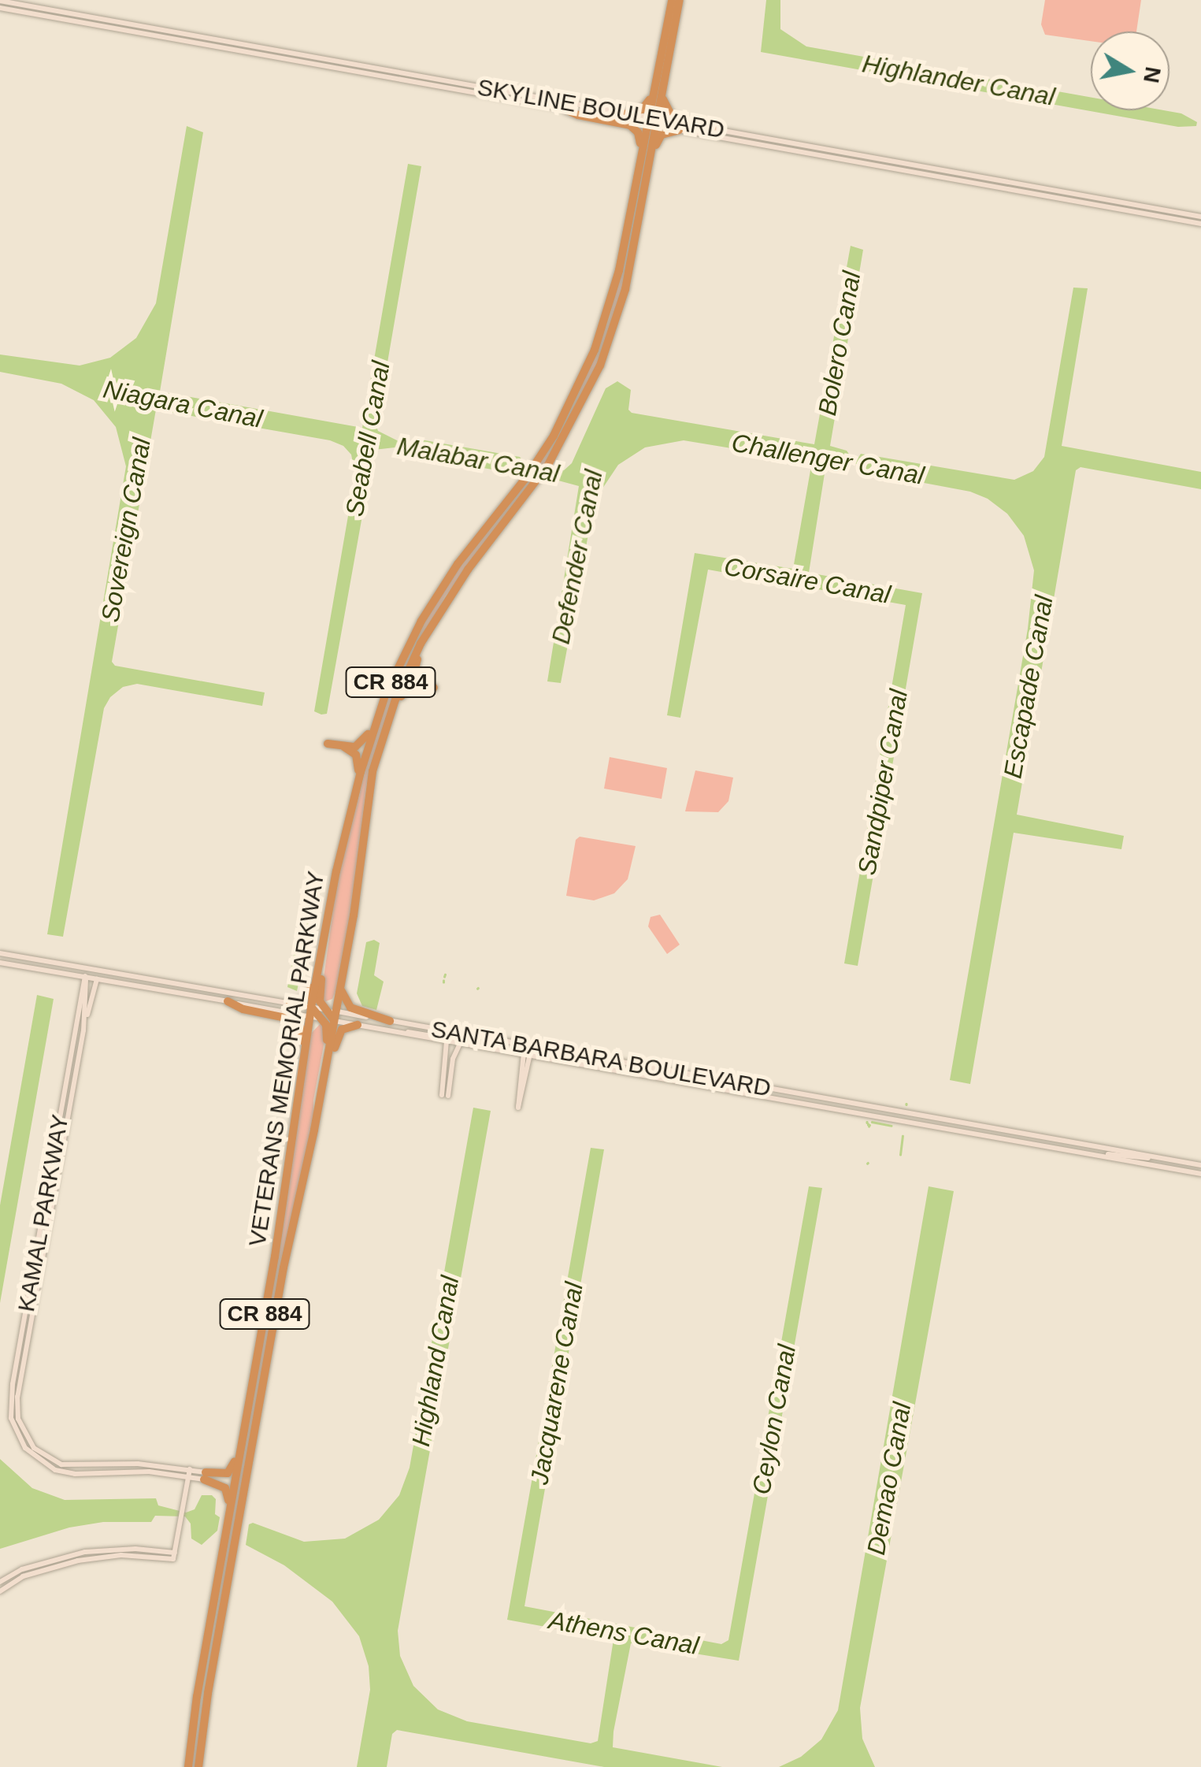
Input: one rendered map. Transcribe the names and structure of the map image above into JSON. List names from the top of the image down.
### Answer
{
  "streets": {
    "highway": ["CR 884", "VETERANS MEMORIAL PARKWAY"],
    "street": ["SKYLINE BOULEVARD", "SANTA BARBARA BOULEVARD", "KAMAL PARKWAY"]
  },
  "crossings": [
    ["SKYLINE BOULEVARD", "VETERANS MEMORIAL PARKWAY"],
    ["VETERANS MEMORIAL PARKWAY", "SANTA BARBARA BOULEVARD"]
  ],
  "water": [
    "Highlander Canal",
    "Bolero Canal",
    "Niagara Canal",
    "Seabell Canal",
    "Challenger Canal",
    "Malabar Canal",
    "Sovereign Canal",
    "Defender Canal",
    "Corsaire Canal",
    "Escapade Canal",
    "Sandpiper Canal",
    "Highland Canal",
    "Jacquarene Canal",
    "Ceylon Canal",
    "Demao Canal",
    "Athens Canal"
  ],
  "north": "right"
}
